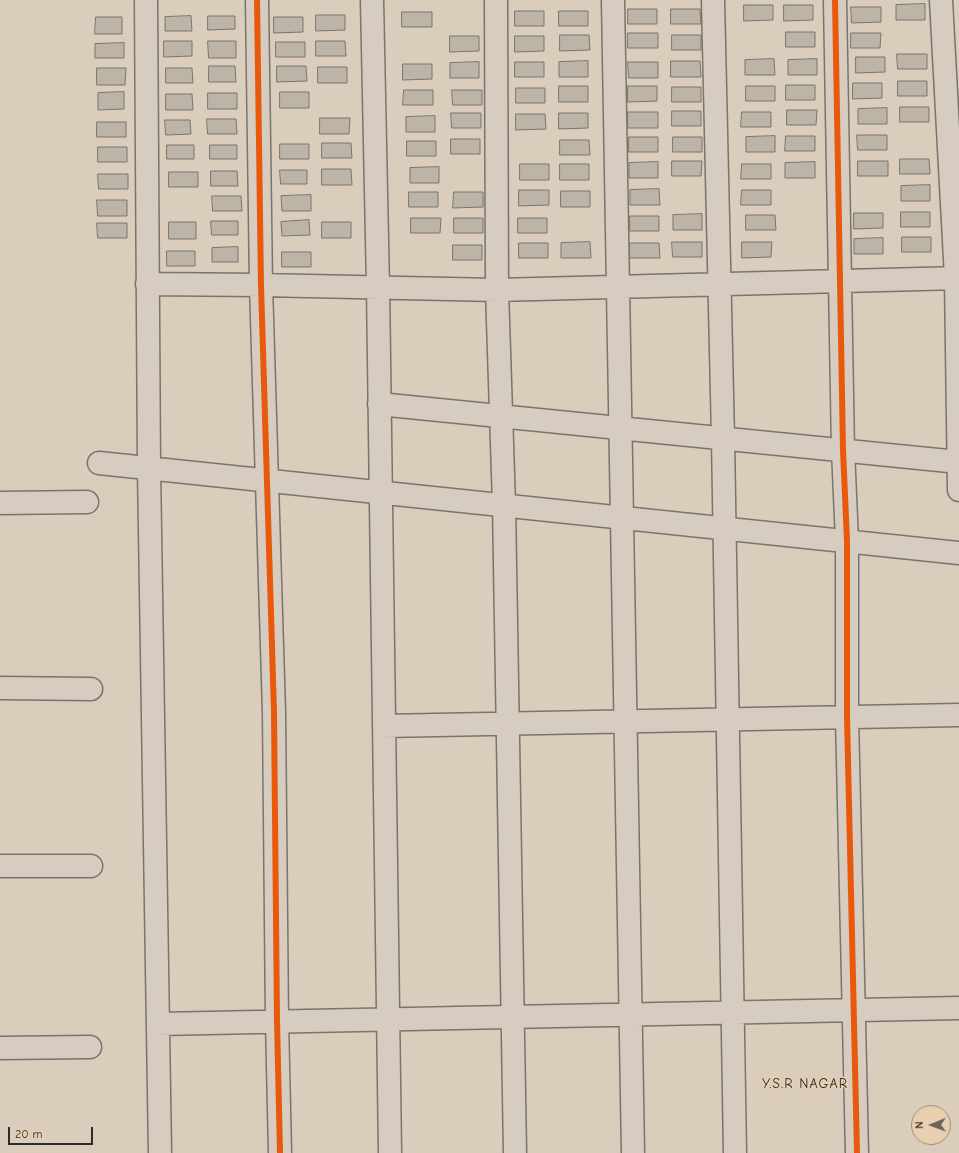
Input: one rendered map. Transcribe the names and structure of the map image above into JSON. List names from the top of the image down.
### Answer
{
  "districts": ["Y.S.R NAGAR"],
  "scale_bar": "20 m",
  "north": "left"
}
